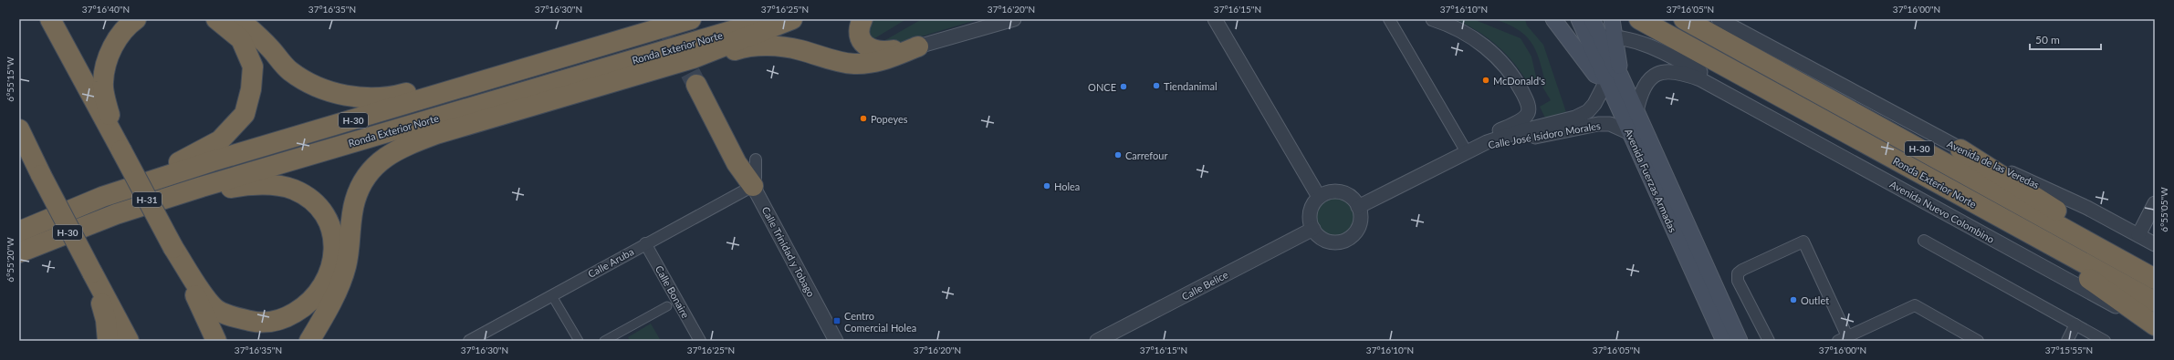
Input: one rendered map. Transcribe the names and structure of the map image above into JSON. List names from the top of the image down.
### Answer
{
  "streets": {
    "highway": ["Ronda Exterior Norte", "H-30", "H-31"],
    "main road": ["Avenida Fuerzas Armadas"],
    "street": [
      "Calle José Isidoro Morales",
      "Avenida de las Veredas",
      "Avenida Nuevo Colombino",
      "Calle Trinidad y Tobago",
      "Calle Aruba",
      "Calle Belice",
      "Calle Bonaire"
    ]
  },
  "crossings": [
    ["Calle José Isidoro Morales", "Avenida Fuerzas Armadas"],
    ["Calle José Isidoro Morales", "Calle Belice"],
    ["Avenida Fuerzas Armadas", "Avenida Nuevo Colombino"],
    ["Calle Trinidad y Tobago", "Calle Aruba"],
    ["Calle Aruba", "Calle Bonaire"]
  ],
  "places": {
    "other": [
      "McDonald's",
      "Tiendanimal",
      "ONCE",
      "Popeyes",
      "Carrefour",
      "Holea",
      "Outlet"
    ],
    "transit": ["Centro Comercial Holea"]
  },
  "scale_bar": "50 m",
  "coordinates": [
    "37°16'40\"N",
    "37°16'35\"N",
    "37°16'30\"N",
    "37°16'25\"N",
    "37°16'20\"N",
    "37°16'15\"N",
    "37°16'10\"N",
    "37°16'05\"N",
    "37°16'00\"N",
    "6°55'15\"W",
    "6°55'05\"W",
    "6°55'20\"W",
    "37°15'55\"N"
  ]
}
